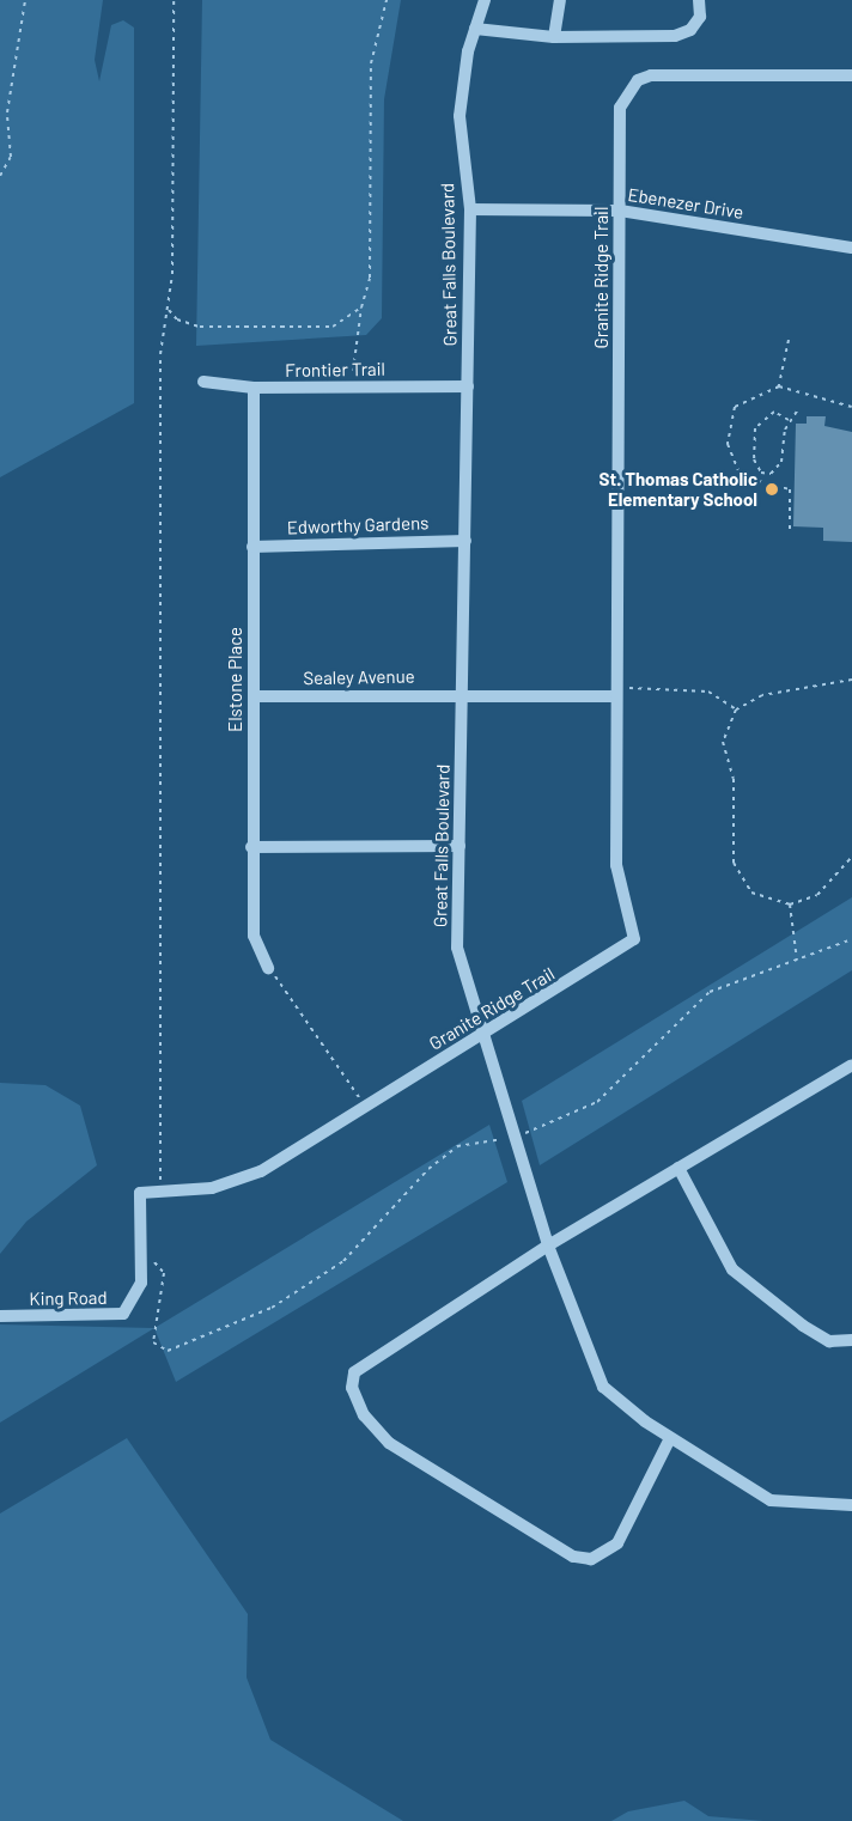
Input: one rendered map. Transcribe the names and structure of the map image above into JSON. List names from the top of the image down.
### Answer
{
  "streets": {
    "street": [
      "Ebenezer Drive",
      "Great Falls Boulevard",
      "Granite Ridge Trail",
      "Frontier Trail",
      "Edworthy Gardens",
      "Sealey Avenue",
      "Elstone Place",
      "King Road"
    ]
  },
  "crossings": [
    ["Ebenezer Drive", "Great Falls Boulevard"],
    ["Ebenezer Drive", "Granite Ridge Trail"],
    ["Great Falls Boulevard", "Granite Ridge Trail"],
    ["Great Falls Boulevard", "Frontier Trail"],
    ["Great Falls Boulevard", "Edworthy Gardens"],
    ["Great Falls Boulevard", "Sealey Avenue"],
    ["Granite Ridge Trail", "King Road"],
    ["Frontier Trail", "Elstone Place"],
    ["Edworthy Gardens", "Elstone Place"],
    ["Sealey Avenue", "Elstone Place"]
  ],
  "places": ["St. Thomas Catholic Elementary School"]
}
